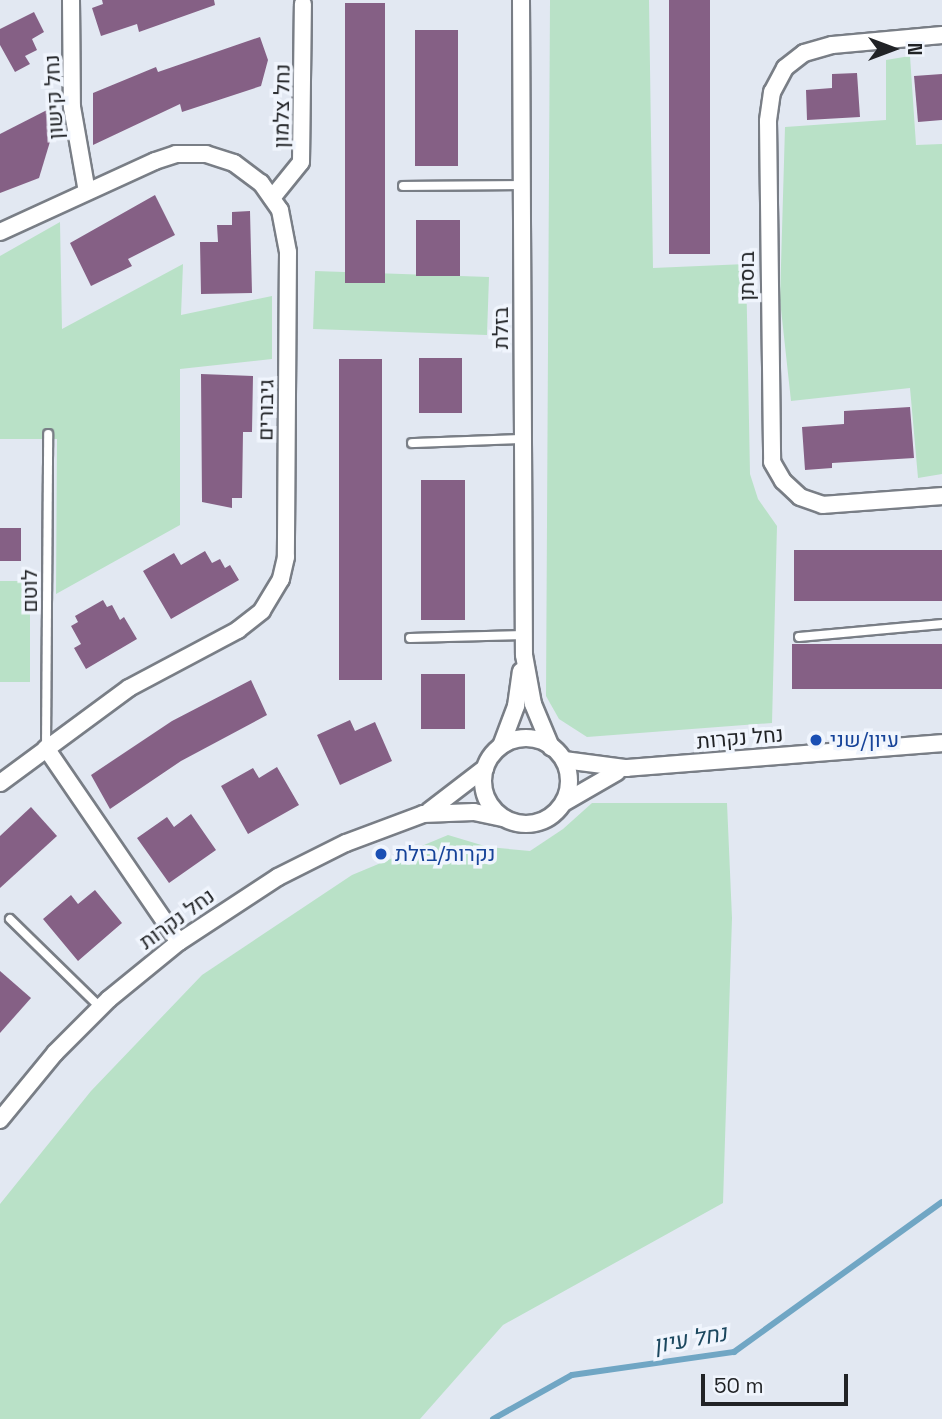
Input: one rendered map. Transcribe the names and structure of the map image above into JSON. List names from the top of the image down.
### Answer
{
  "streets": {
    "street": [
      "נחל קישון",
      "נחל צלמון",
      "בוסתן",
      "בזלת",
      "גיבורים",
      "נחל נקרות"
    ],
    "lane": ["לוטם"]
  },
  "crossings": [
    ["נחל קישון", "גיבורים"],
    ["נחל צלמון", "גיבורים"],
    ["בזלת", "נחל נקרות"],
    ["גיבורים", "לוטם"]
  ],
  "water": ["נחל עיון"],
  "places": ["עיון/שני", "נקרות/בזלת"],
  "scale_bar": "50 m",
  "north": "right"
}
